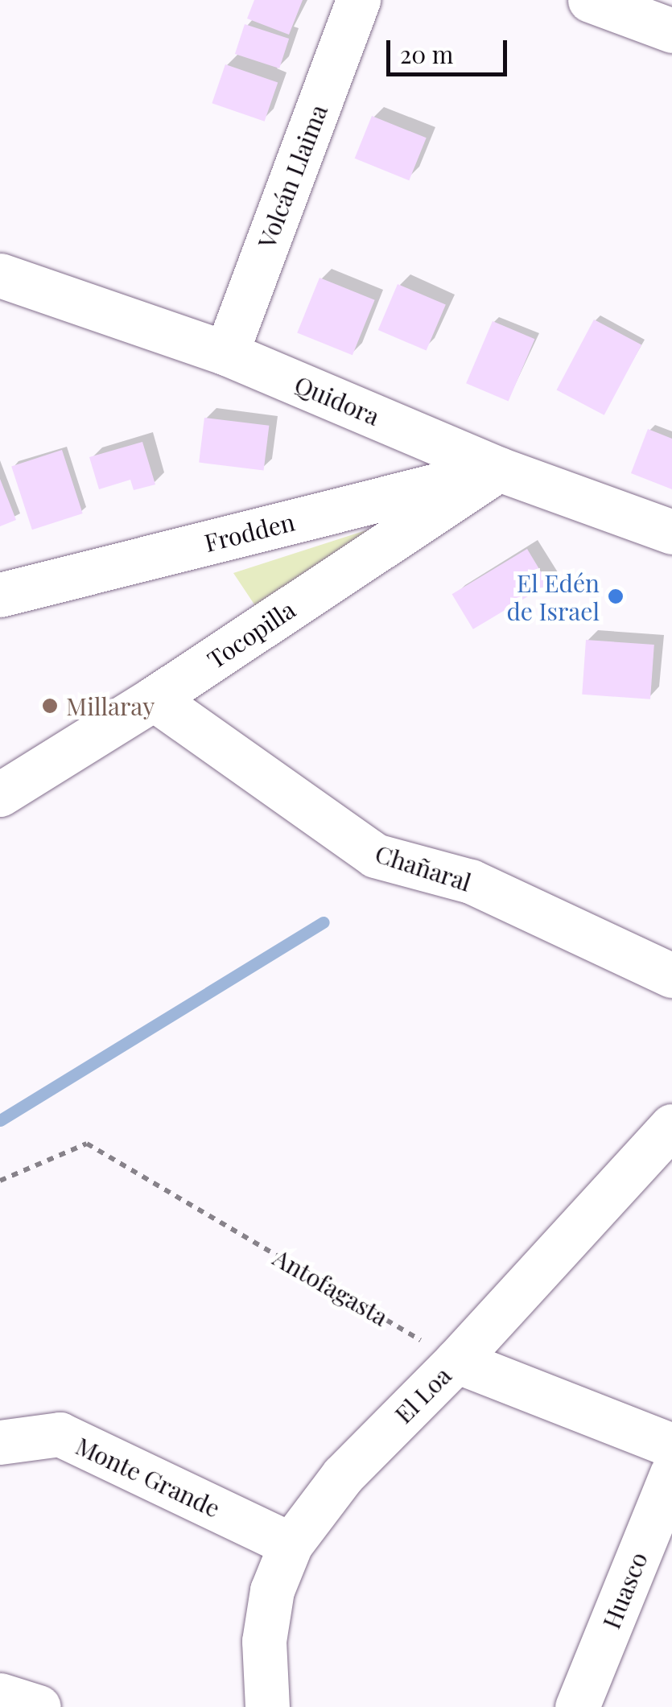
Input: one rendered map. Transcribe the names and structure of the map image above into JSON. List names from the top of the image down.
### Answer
{
  "streets": {
    "street": [
      "Volcán Llaima",
      "Quidora",
      "Frodden",
      "Tocopilla",
      "Chañaral",
      "El Loa",
      "Monte Grande",
      "Huasco"
    ],
    "path": ["Antofagasta"]
  },
  "crossings": [
    ["Volcán Llaima", "Quidora"],
    ["Quidora", "Frodden"],
    ["Quidora", "Tocopilla"],
    ["Frodden", "Tocopilla"],
    ["Tocopilla", "Chañaral"],
    ["Antofagasta", "El Loa"],
    ["El Loa", "Monte Grande"]
  ],
  "places": ["El Edén de Israel", "Millaray"],
  "scale_bar": "20 m"
}
